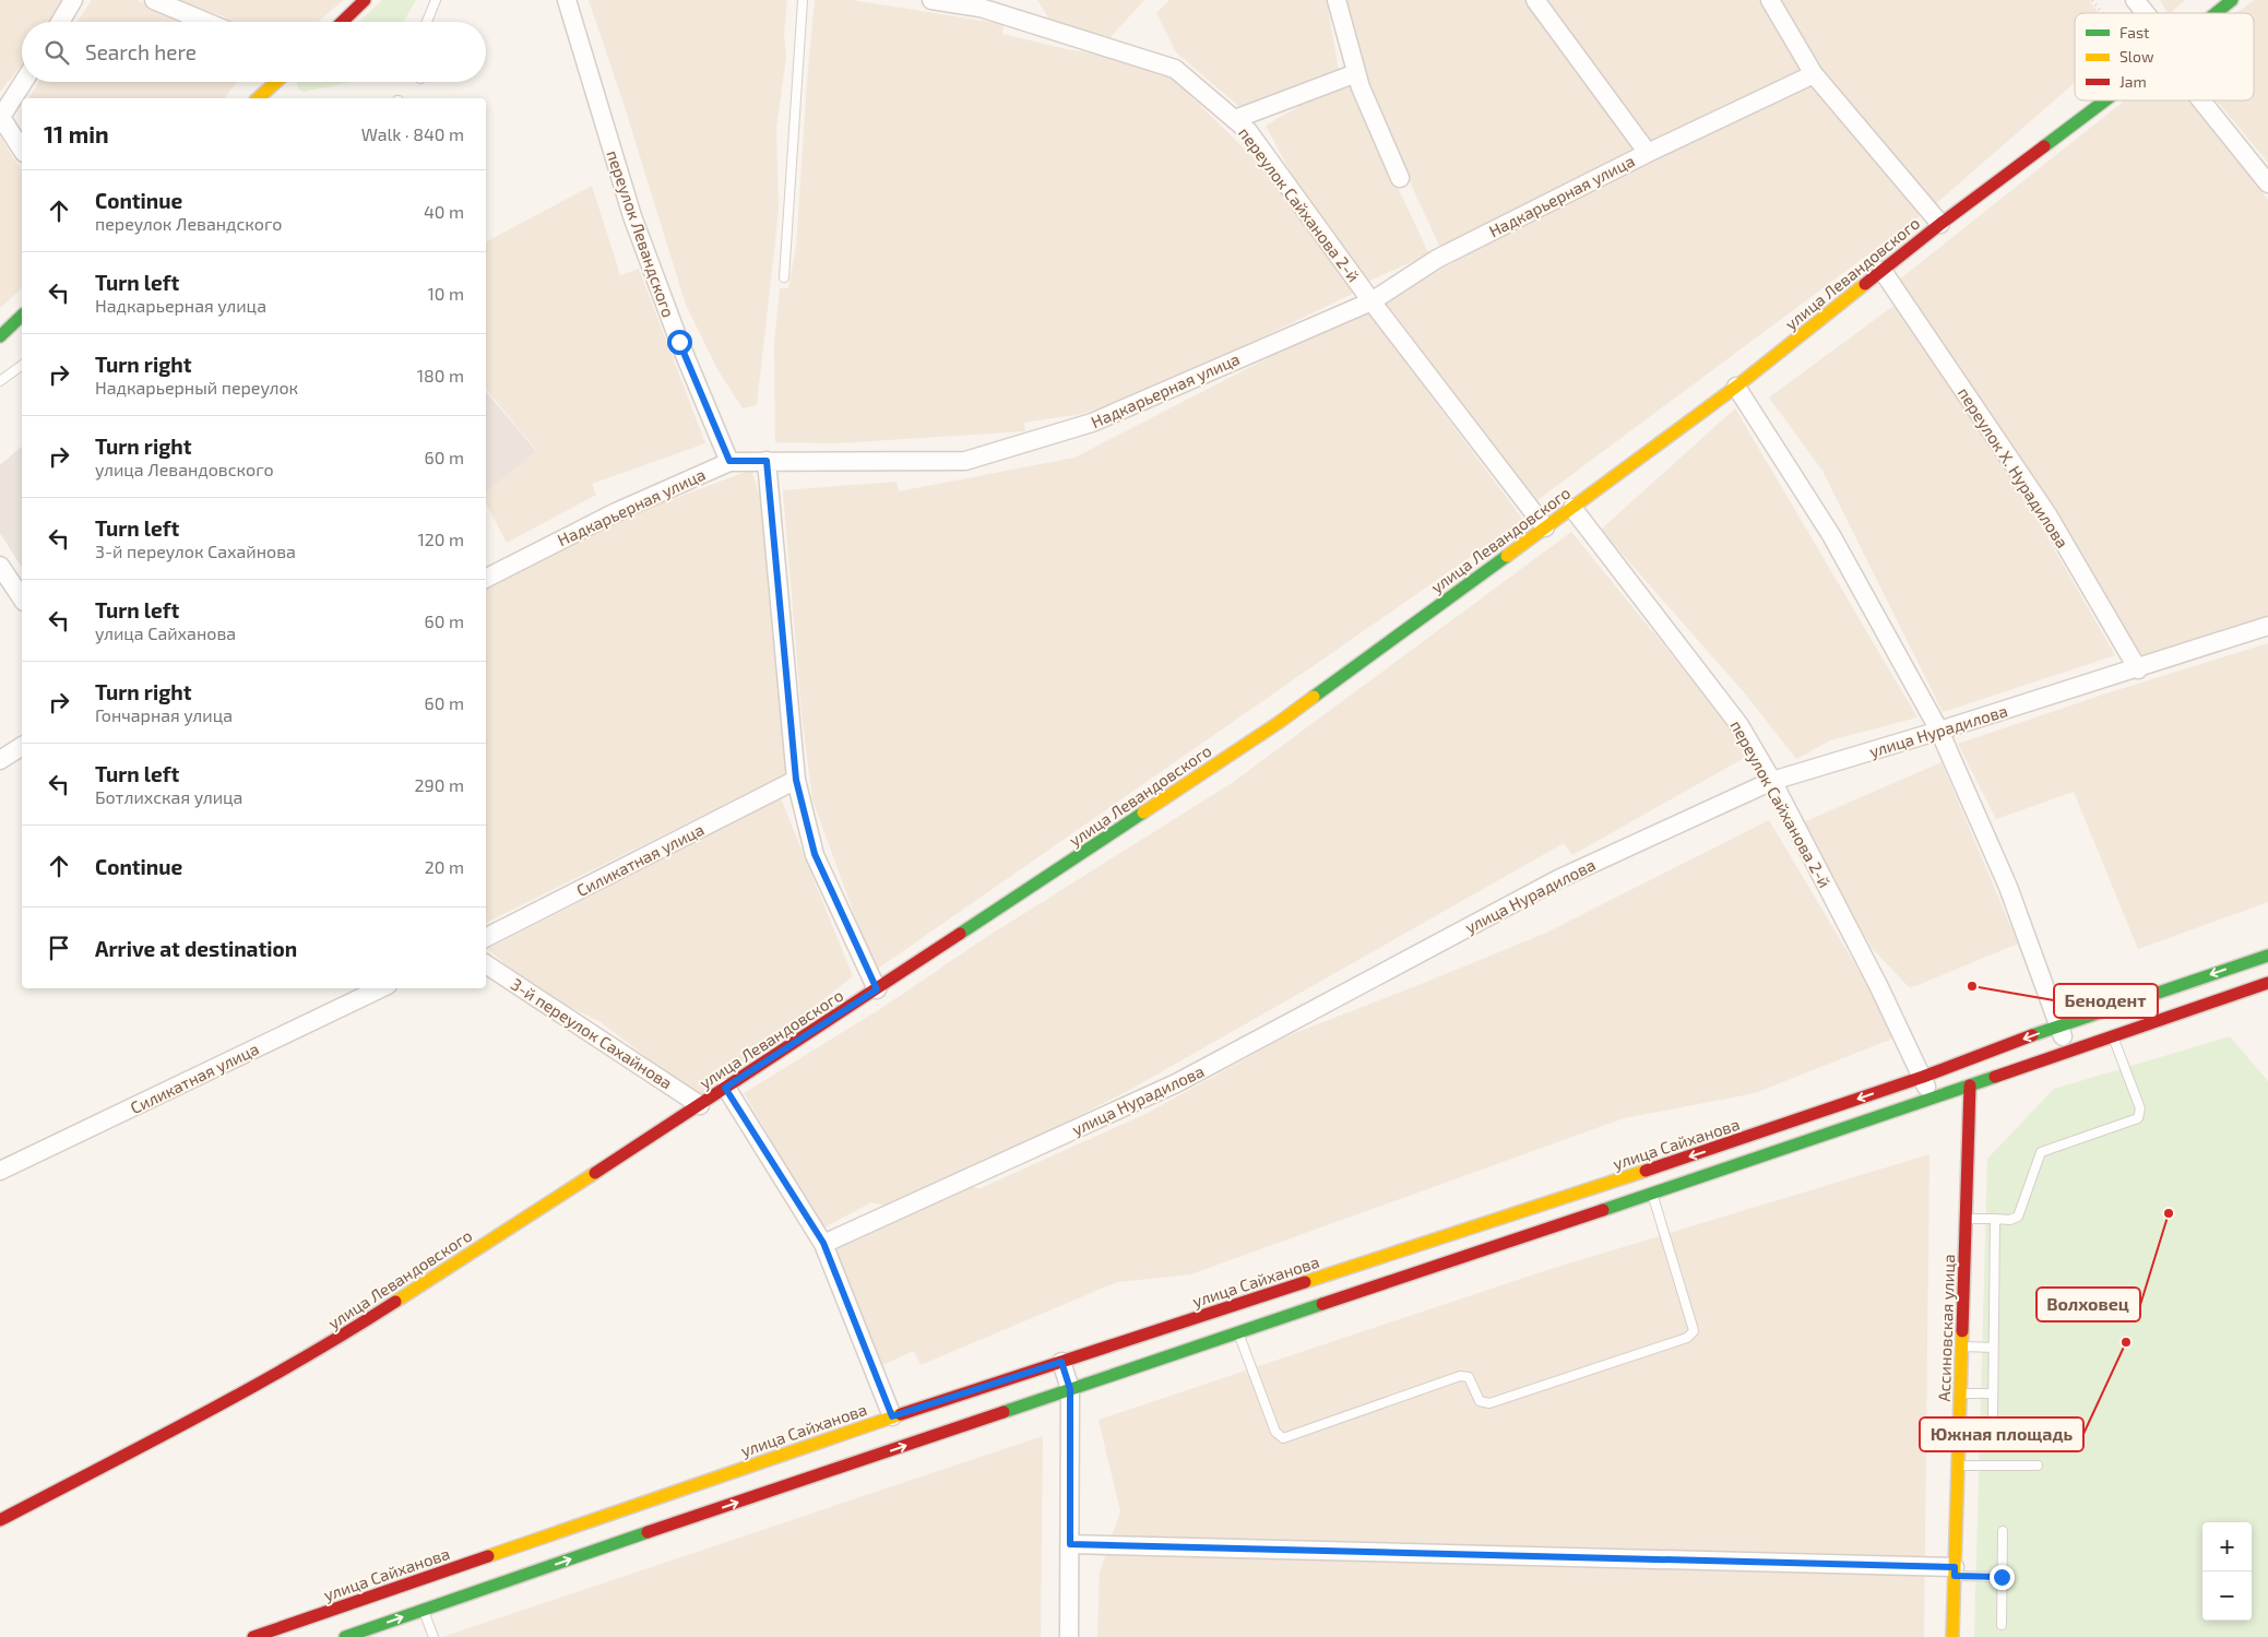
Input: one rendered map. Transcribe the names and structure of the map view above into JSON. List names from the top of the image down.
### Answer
{
  "streets": {
    "main road": ["улица Левандовского", "улица Сайханова", "Ассиновская улица"],
    "street": [
      "Надкарьерная улица",
      "переулок Сайханова 2-й",
      "переулок Левандского",
      "переулок Х. Нурадилова",
      "улица Нурадилова",
      "Силикатная улица",
      "3-й переулок Сахайнова"
    ]
  },
  "crossings": [
    ["Надкарьерная улица", "переулок Сайханова 2-й"],
    ["Надкарьерная улица", "переулок Левандского"],
    ["переулок Сайханова 2-й", "улица Левандовского"],
    ["переулок Сайханова 2-й", "улица Нурадилова"],
    ["переулок Сайханова 2-й", "улица Сайханова"],
    ["улица Левандовского", "переулок Х. Нурадилова"],
    ["улица Левандовского", "3-й переулок Сахайнова"],
    ["переулок Х. Нурадилова", "улица Нурадилова"]
  ],
  "places": ["Бенодент", "Волховец", "Южная площадь"],
  "legend": ["Fast", "Slow", "Jam"],
  "page": {
    "search": "Search here",
    "heading": ["11 min", "Walk · 840 m"],
    "list": [
      ["Continue", "переулок Левандского", "40 m"],
      ["Turn left", "Надкарьерная улица", "10 m"],
      ["Turn right", "Надкарьерный переулок", "180 m"],
      ["Turn right", "улица Левандовского", "60 m"],
      ["Turn left", "3-й переулок Сахайнова", "120 m"],
      ["Turn left", "улица Сайханова", "60 m"],
      ["Turn right", "Гончарная улица", "60 m"],
      ["Turn left", "Ботлихская улица", "290 m"],
      ["Continue", "20 m"],
      "Arrive at destination"
    ],
    "map_buttons": ["+", "−"]
  }
}
